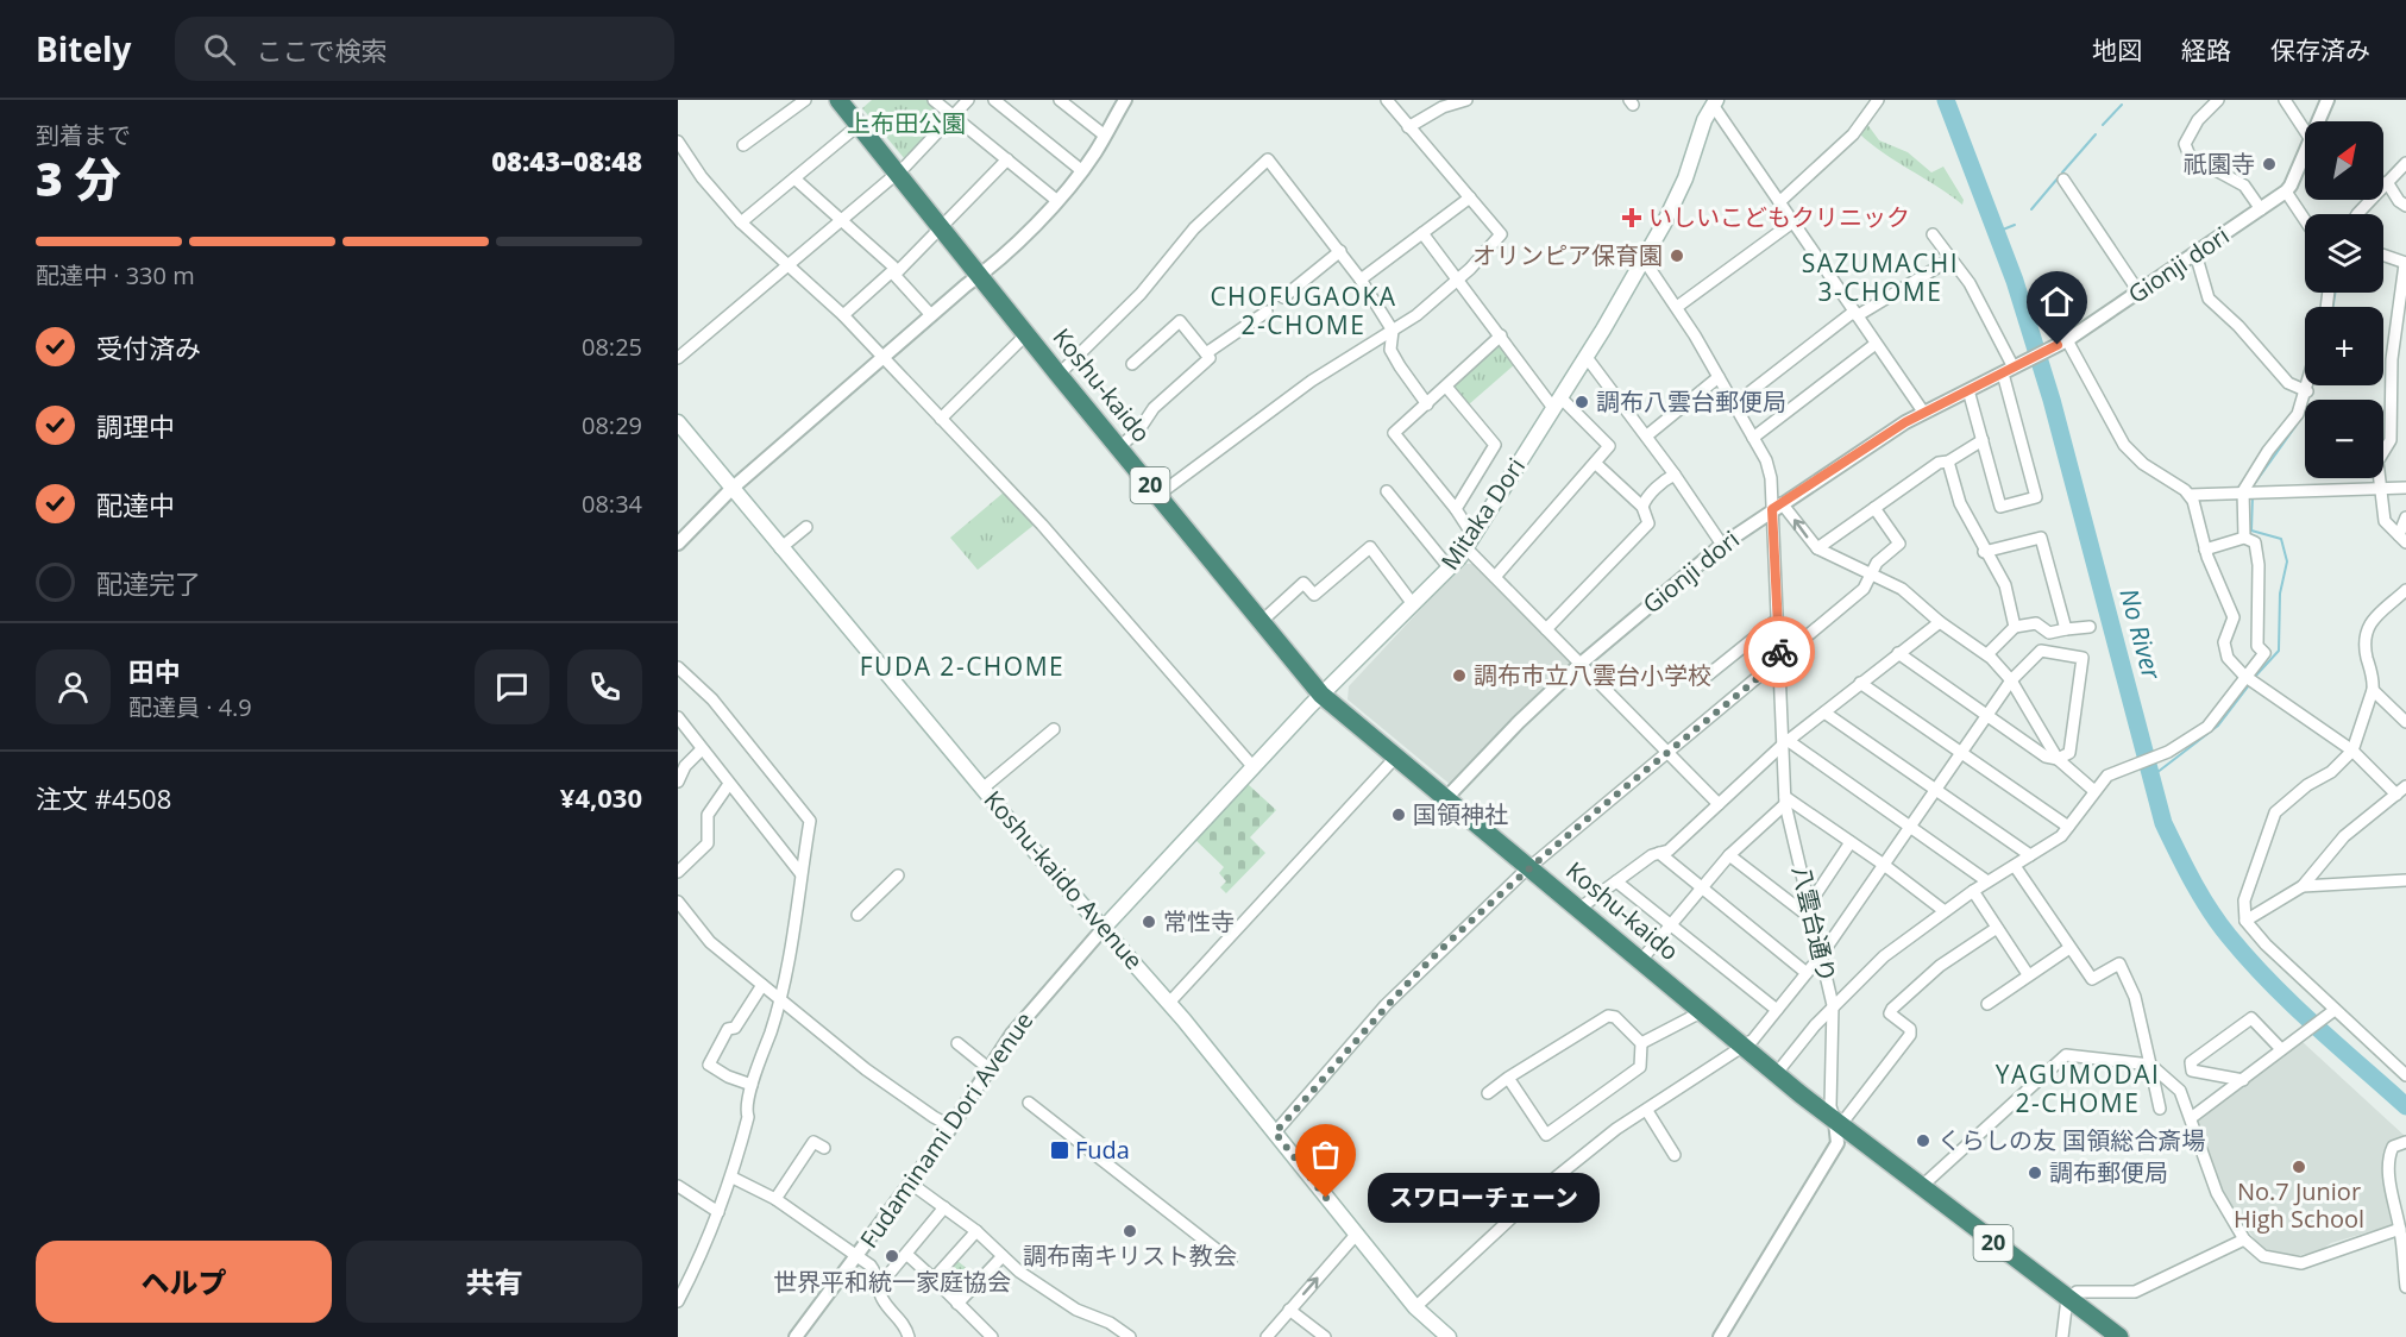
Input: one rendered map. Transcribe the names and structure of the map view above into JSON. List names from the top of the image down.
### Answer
{
  "streets": {
    "highway": ["Koshu-kaido", "20"],
    "main road": ["Mitaka Dori", "Koshu-kaido Avenue"],
    "street": ["Gionji dori", "八雲台通り", "Fudaminami Dori Avenue"]
  },
  "crossings": [
    ["Gionji dori", "Koshu-kaido"],
    ["Gionji dori", "八雲台通り"],
    ["Koshu-kaido", "20"],
    ["Koshu-kaido", "Mitaka Dori"],
    ["Koshu-kaido", "八雲台通り"],
    ["Mitaka Dori", "Koshu-kaido Avenue"],
    ["Mitaka Dori", "八雲台通り"],
    ["Mitaka Dori", "Fudaminami Dori Avenue"],
    ["Koshu-kaido Avenue", "Fudaminami Dori Avenue"]
  ],
  "districts": [
    "SAZUMACHI 3-CHOME",
    "CHOFUGAOKA 2-CHOME",
    "FUDA 2-CHOME",
    "YAGUMODAI 2-CHOME"
  ],
  "water": ["No River"],
  "parks": ["上布田公園"],
  "places": {
    "other": [
      "祇園寺",
      "オリンピア保育園",
      "調布八雲台郵便局",
      "調布市立八雲台小学校",
      "国領神社",
      "常性寺",
      "くらしの友 国領総合斎場",
      "No.7 Junior High School",
      "調布郵便局",
      "スワローチェーン",
      "調布南キリスト教会",
      "世界平和統一家庭協会"
    ],
    "health": ["いしいこどもクリニック"],
    "transit": ["Fuda"]
  },
  "north": "top right",
  "page": {
    "header": "Bitely",
    "search": "ここで検索",
    "nav": ["地図", "経路", "保存済み"],
    "heading": ["3 分", "到着まで", "08:43–08:48"],
    "panel": [
      "田中",
      "配達員 · 4.9",
      "注文 #4508",
      "¥4,030"
    ],
    "map_buttons": ["+", "−"],
    "bar": "配達中 · 330 m",
    "list": [
      ["受付済み", "08:25"],
      ["調理中", "08:29"],
      ["配達中", "08:34"],
      "配達完了"
    ],
    "bubble": "スワローチェーン",
    "buttons": ["ヘルプ", "共有"]
  }
}
